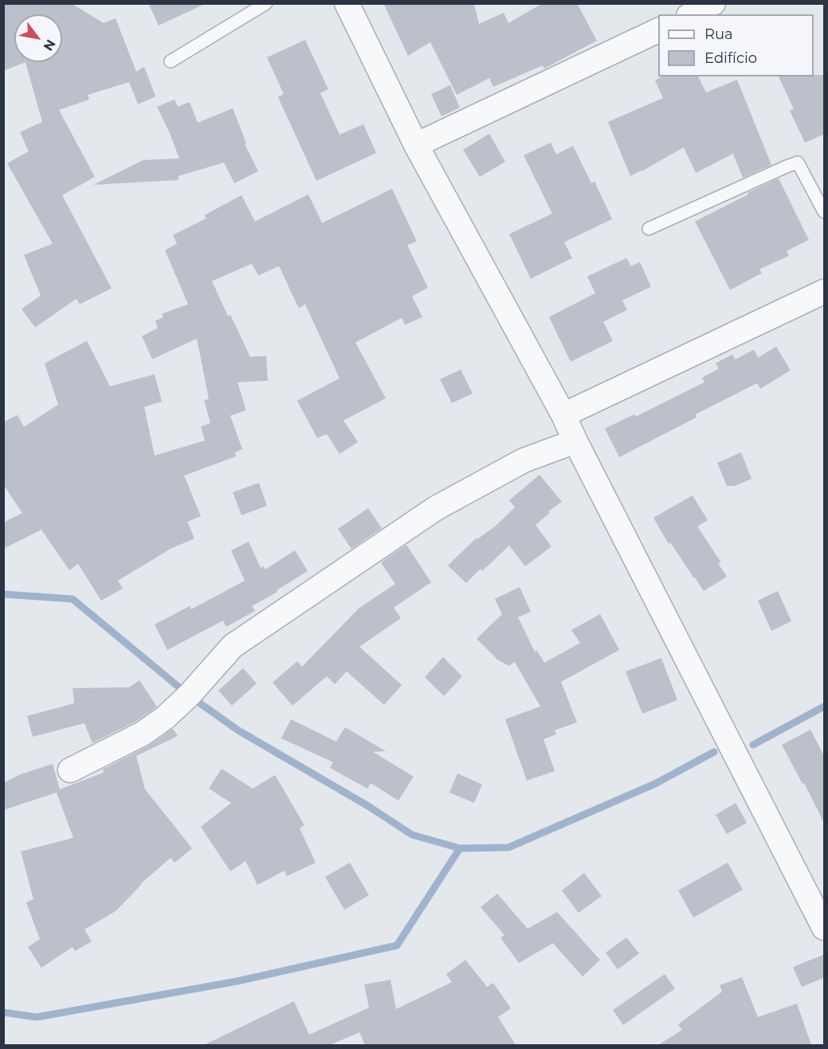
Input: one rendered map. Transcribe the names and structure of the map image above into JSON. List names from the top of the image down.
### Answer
{
  "legend": ["Rua", "Edifício"],
  "north": "bottom right"
}
